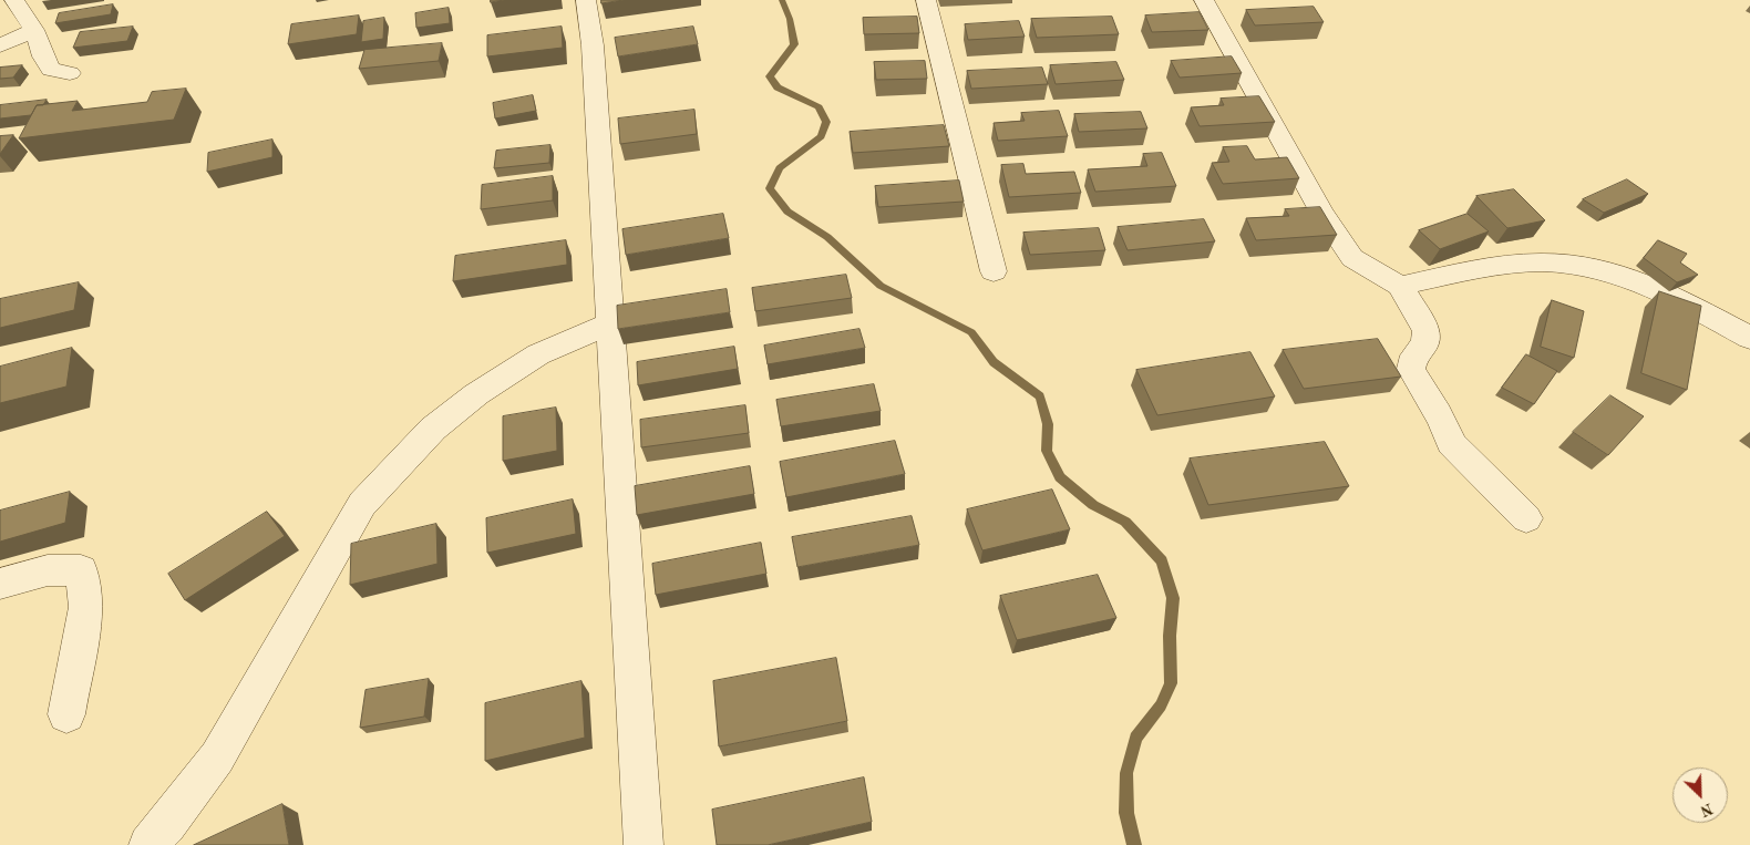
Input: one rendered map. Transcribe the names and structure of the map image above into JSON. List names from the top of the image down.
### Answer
{
  "north": "bottom right"
}
